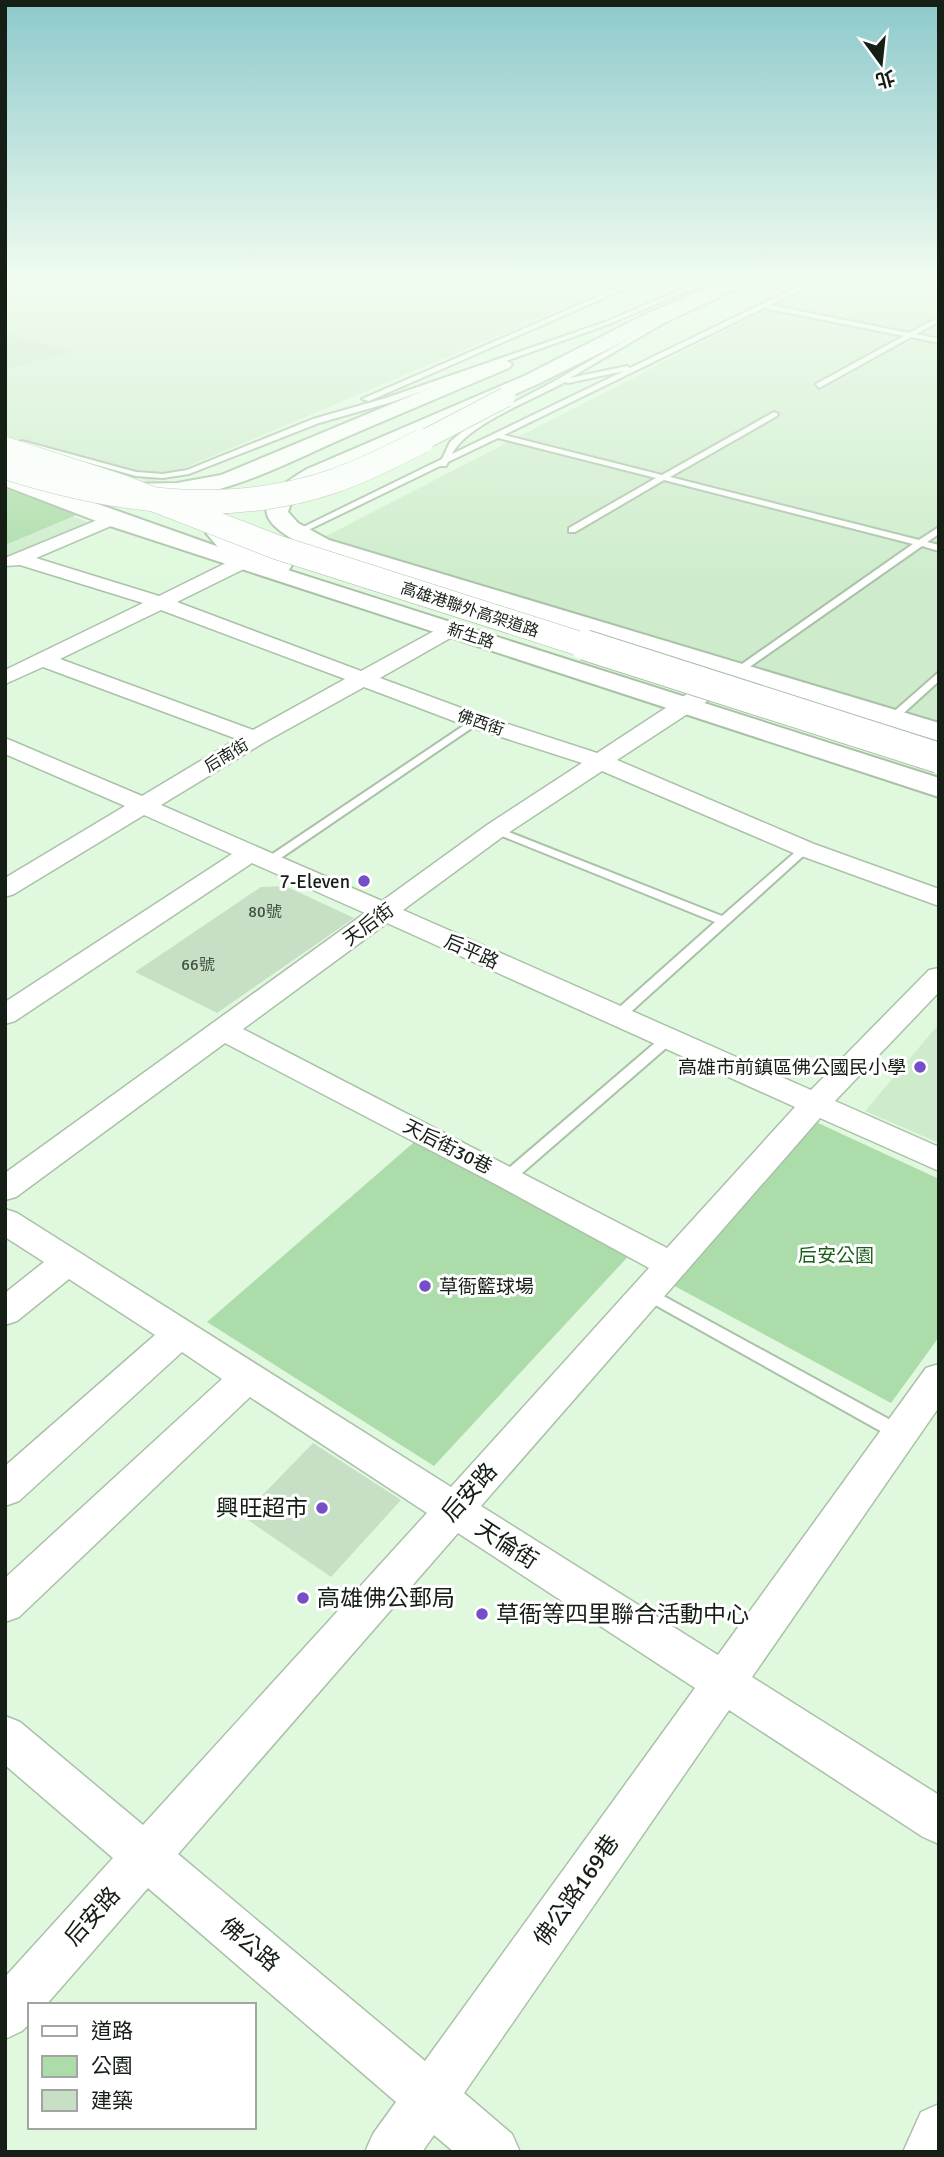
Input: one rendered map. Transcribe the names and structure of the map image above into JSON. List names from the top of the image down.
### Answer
{
  "streets": {
    "main road": ["高雄港聯外高架道路", "新生路"],
    "street": [
      "佛西街",
      "后南街",
      "天后街",
      "后平路",
      "天后街30巷",
      "后安路",
      "天倫街",
      "佛公路169巷",
      "佛公路"
    ]
  },
  "crossings": [
    ["新生路", "后南街"],
    ["新生路", "天后街"],
    ["佛西街", "后南街"],
    ["佛西街", "天后街"],
    ["后南街", "后平路"],
    ["天后街", "后平路"],
    ["天后街", "天后街30巷"],
    ["后平路", "后安路"],
    ["天后街30巷", "后安路"],
    ["后安路", "天倫街"],
    ["后安路", "佛公路"],
    ["天倫街", "佛公路169巷"],
    ["佛公路169巷", "佛公路"]
  ],
  "parks": ["后安公園"],
  "places": [
    "7-Eleven",
    "高雄市前鎮區佛公國民小學",
    "草衙籃球場",
    "興旺超市",
    "高雄佛公郵局",
    "草衙等四里聯合活動中心"
  ],
  "house_numbers": ["80號", "66號"],
  "legend": ["道路", "公園", "建築"],
  "north": "bottom"
}
